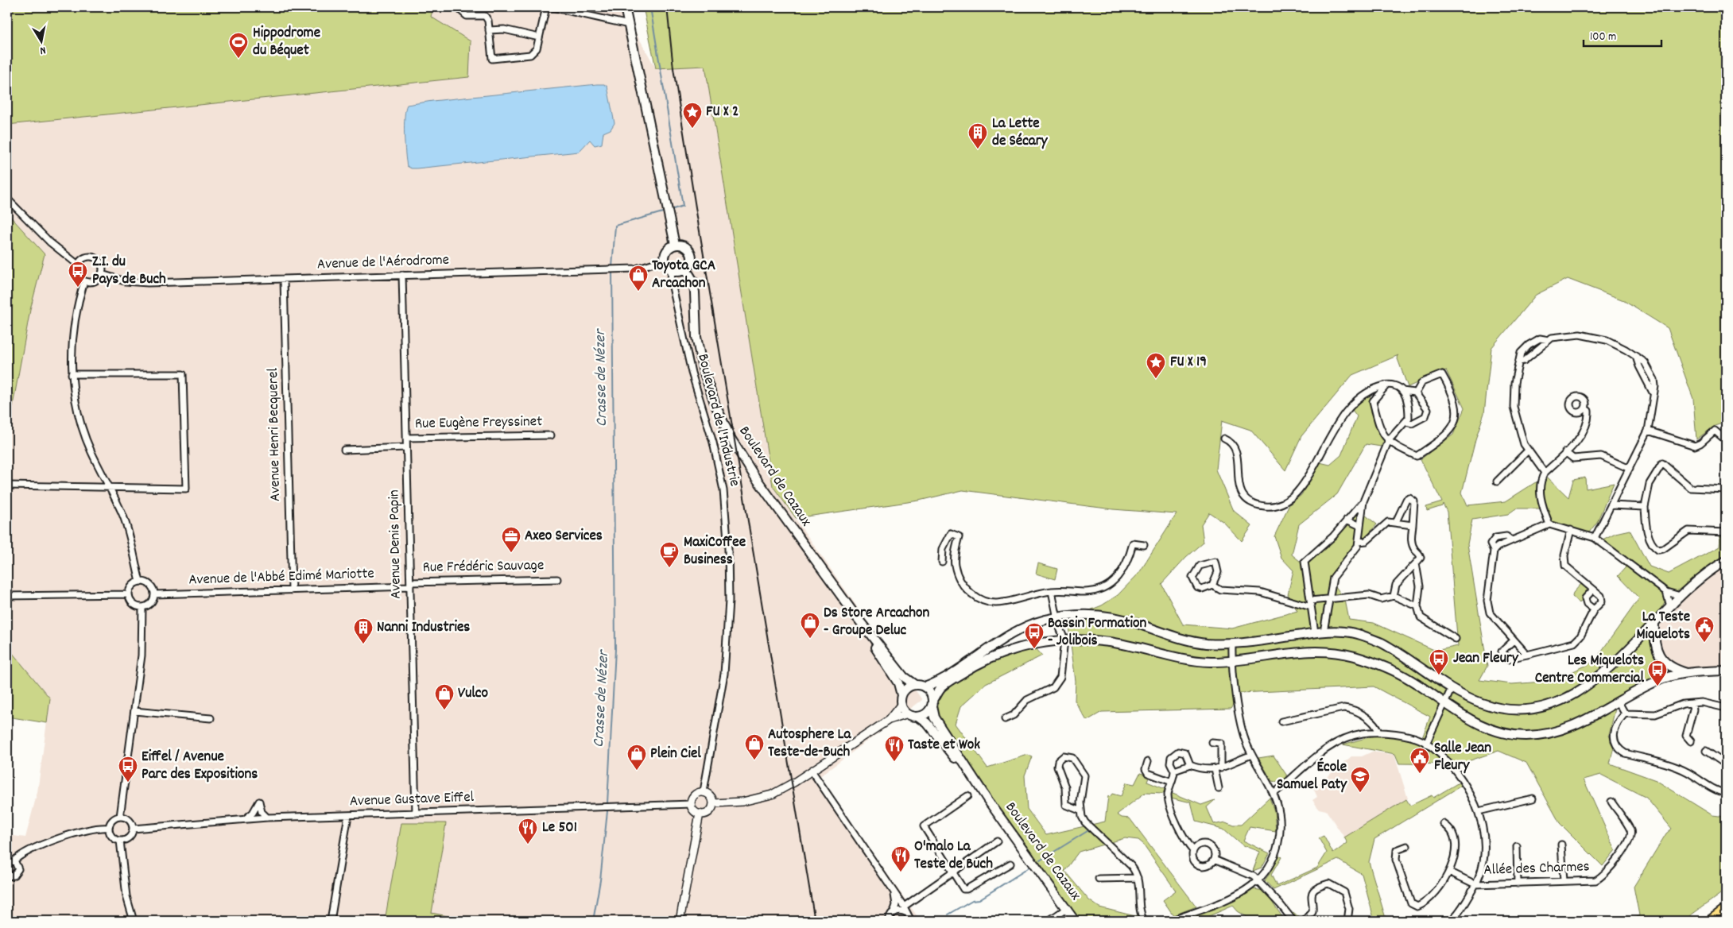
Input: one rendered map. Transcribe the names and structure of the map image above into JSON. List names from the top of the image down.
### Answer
{
  "streets": {
    "main road": ["Boulevard de Cazaux"],
    "street": [
      "Avenue de l'Aérodrome",
      "Boulevard de l'Industrie",
      "Rue Eugène Freyssinet",
      "Avenue Henri Becquerel",
      "Avenue Denis Papin",
      "Rue Frédéric Sauvage",
      "Avenue de l'Abbé Edimé Mariotte",
      "Avenue Gustave Eiffel",
      "Allée des Charmes"
    ]
  },
  "crossings": [
    ["Avenue de l'Aérodrome", "Boulevard de l'Industrie"],
    ["Avenue de l'Aérodrome", "Avenue Henri Becquerel"],
    ["Avenue de l'Aérodrome", "Boulevard de Cazaux"],
    ["Avenue de l'Aérodrome", "Avenue Denis Papin"],
    ["Boulevard de l'Industrie", "Boulevard de Cazaux"],
    ["Boulevard de l'Industrie", "Avenue Gustave Eiffel"],
    ["Rue Eugène Freyssinet", "Avenue Denis Papin"],
    ["Avenue Henri Becquerel", "Avenue de l'Abbé Edimé Mariotte"],
    ["Avenue Denis Papin", "Rue Frédéric Sauvage"],
    ["Avenue Denis Papin", "Avenue de l'Abbé Edimé Mariotte"],
    ["Avenue Denis Papin", "Avenue Gustave Eiffel"],
    ["Rue Frédéric Sauvage", "Avenue de l'Abbé Edimé Mariotte"]
  ],
  "water": ["Crasse de Nézer"],
  "places": {
    "sports": ["Hippodrome du Béquet"],
    "place": ["FU X 2", "FU X 19"],
    "building": ["La Lette de Sécary", "Nanni Industries"],
    "bus stop": [
      "Z.I. du Pays de Buch",
      "Bassin Formation - Jolibois",
      "Jean Fleury",
      "Les Miquelots Centre Commercial",
      "Eiffel / Avenue Parc des Expositions"
    ],
    "shop": [
      "Toyota GCA Arcachon",
      "Ds Store Arcachon - Groupe Deluc",
      "Vulco",
      "Autosphere La Teste-de-Buch",
      "Plein Ciel"
    ],
    "office": ["Axeo Services"],
    "cafe": ["MaxiCoffee Business"],
    "public building": ["La Teste Miquelots", "Salle Jean Fleury"],
    "restaurant": ["Taste et Wok", "Le 501", "O'malo La Teste de Buch"],
    "school or university": ["École Samuel Paty"]
  },
  "scale_bar": "100 m",
  "north": "bottom"
}
